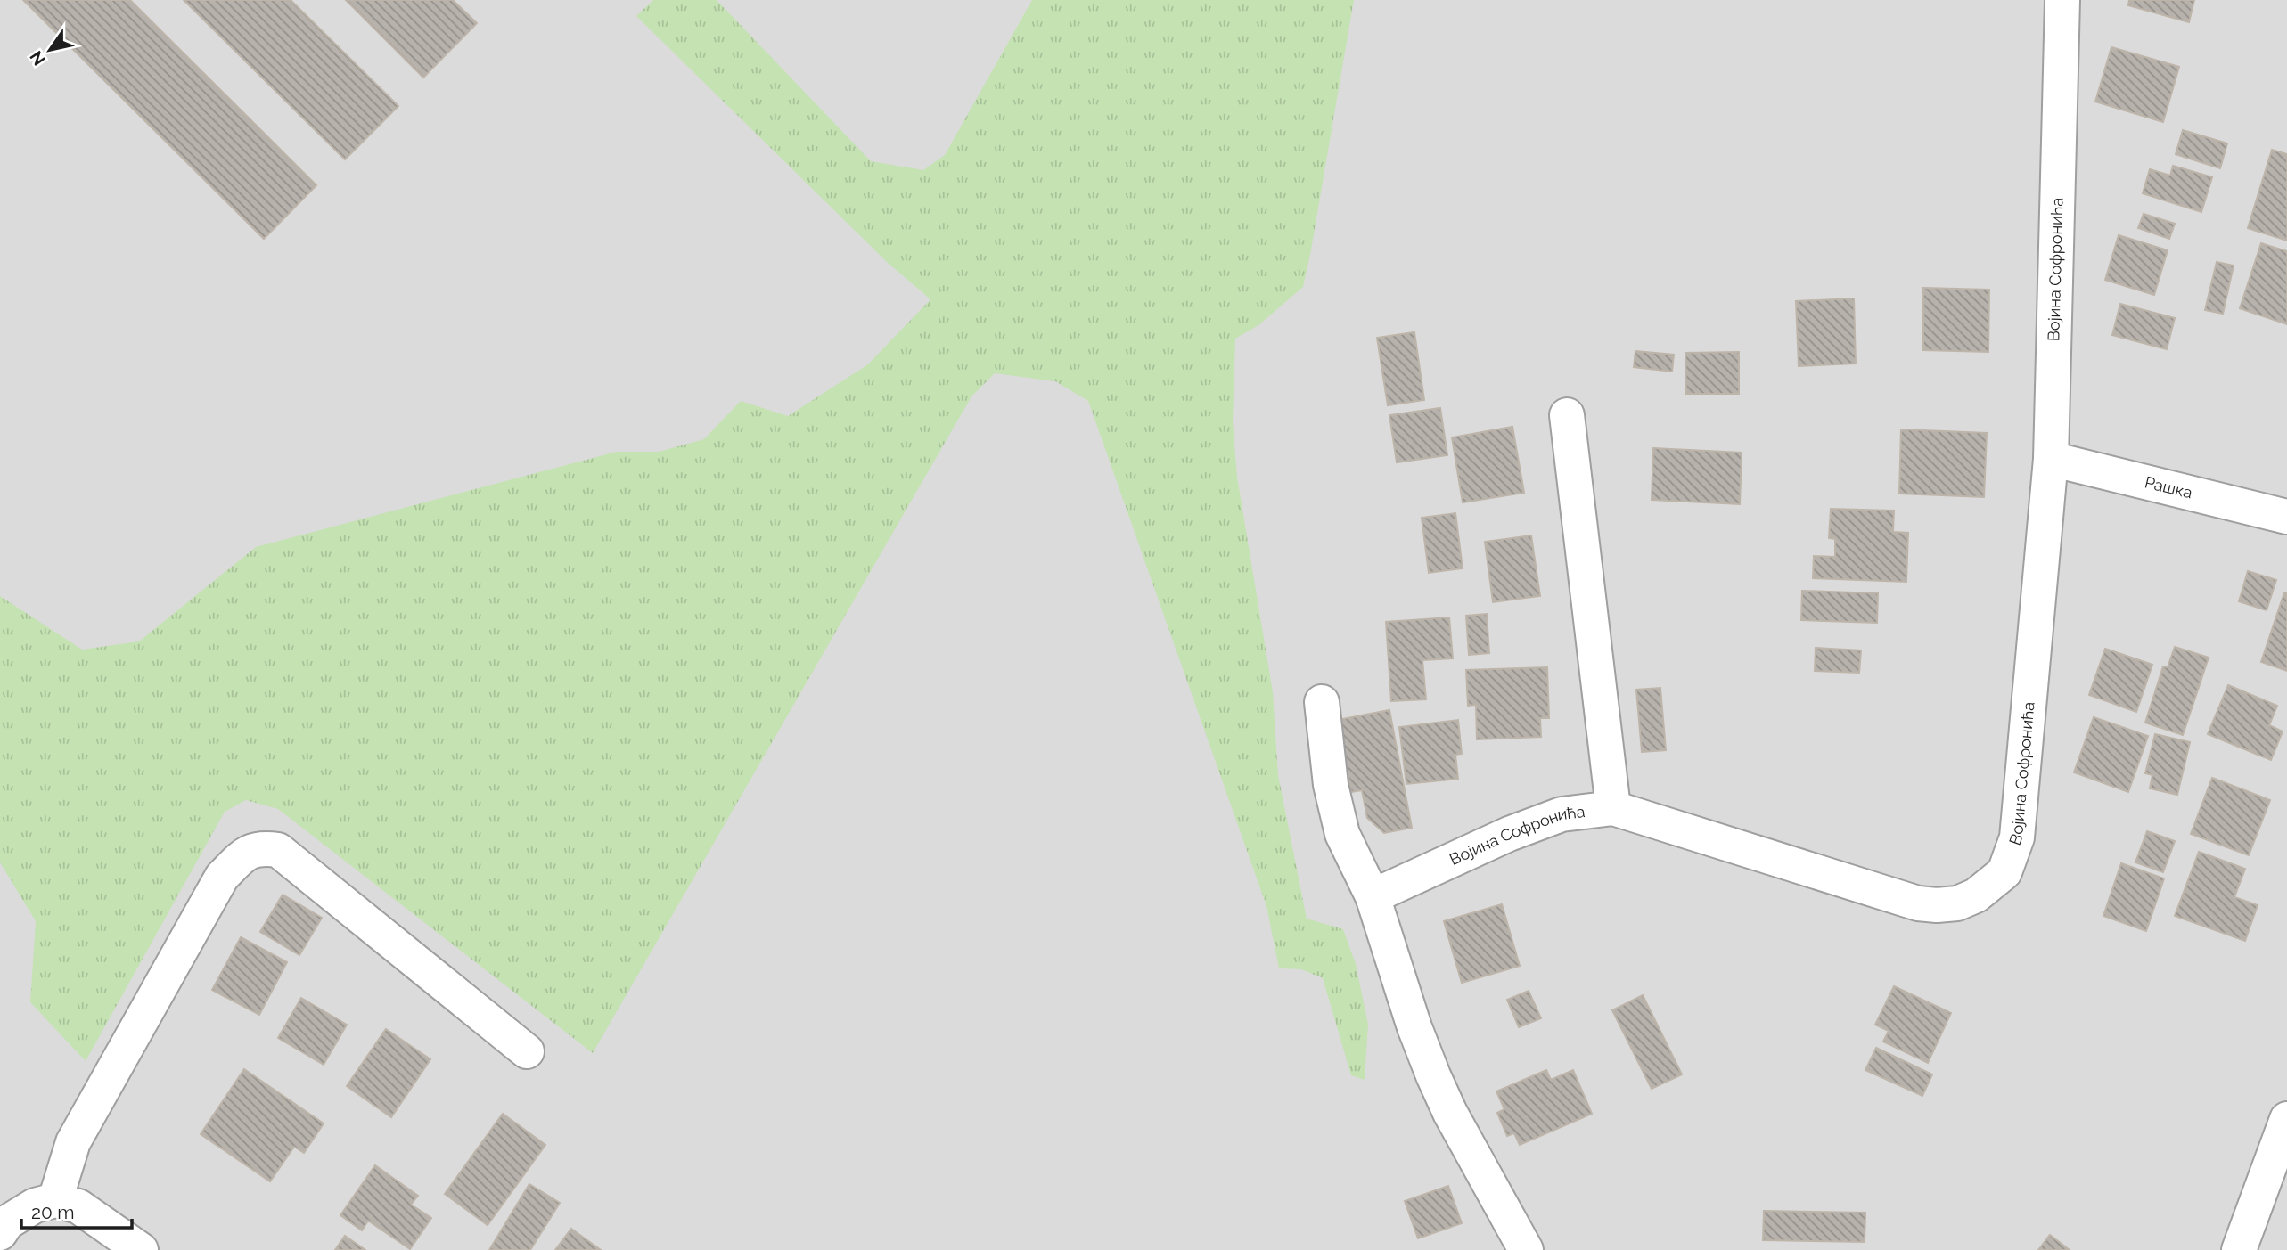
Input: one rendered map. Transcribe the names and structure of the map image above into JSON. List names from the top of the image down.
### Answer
{
  "streets": {
    "street": ["Војина Софронића", "Рашка"]
  },
  "crossings": [
    ["Војина Софронића", "Рашка"]
  ],
  "scale_bar": "20 m",
  "north": "bottom left"
}
